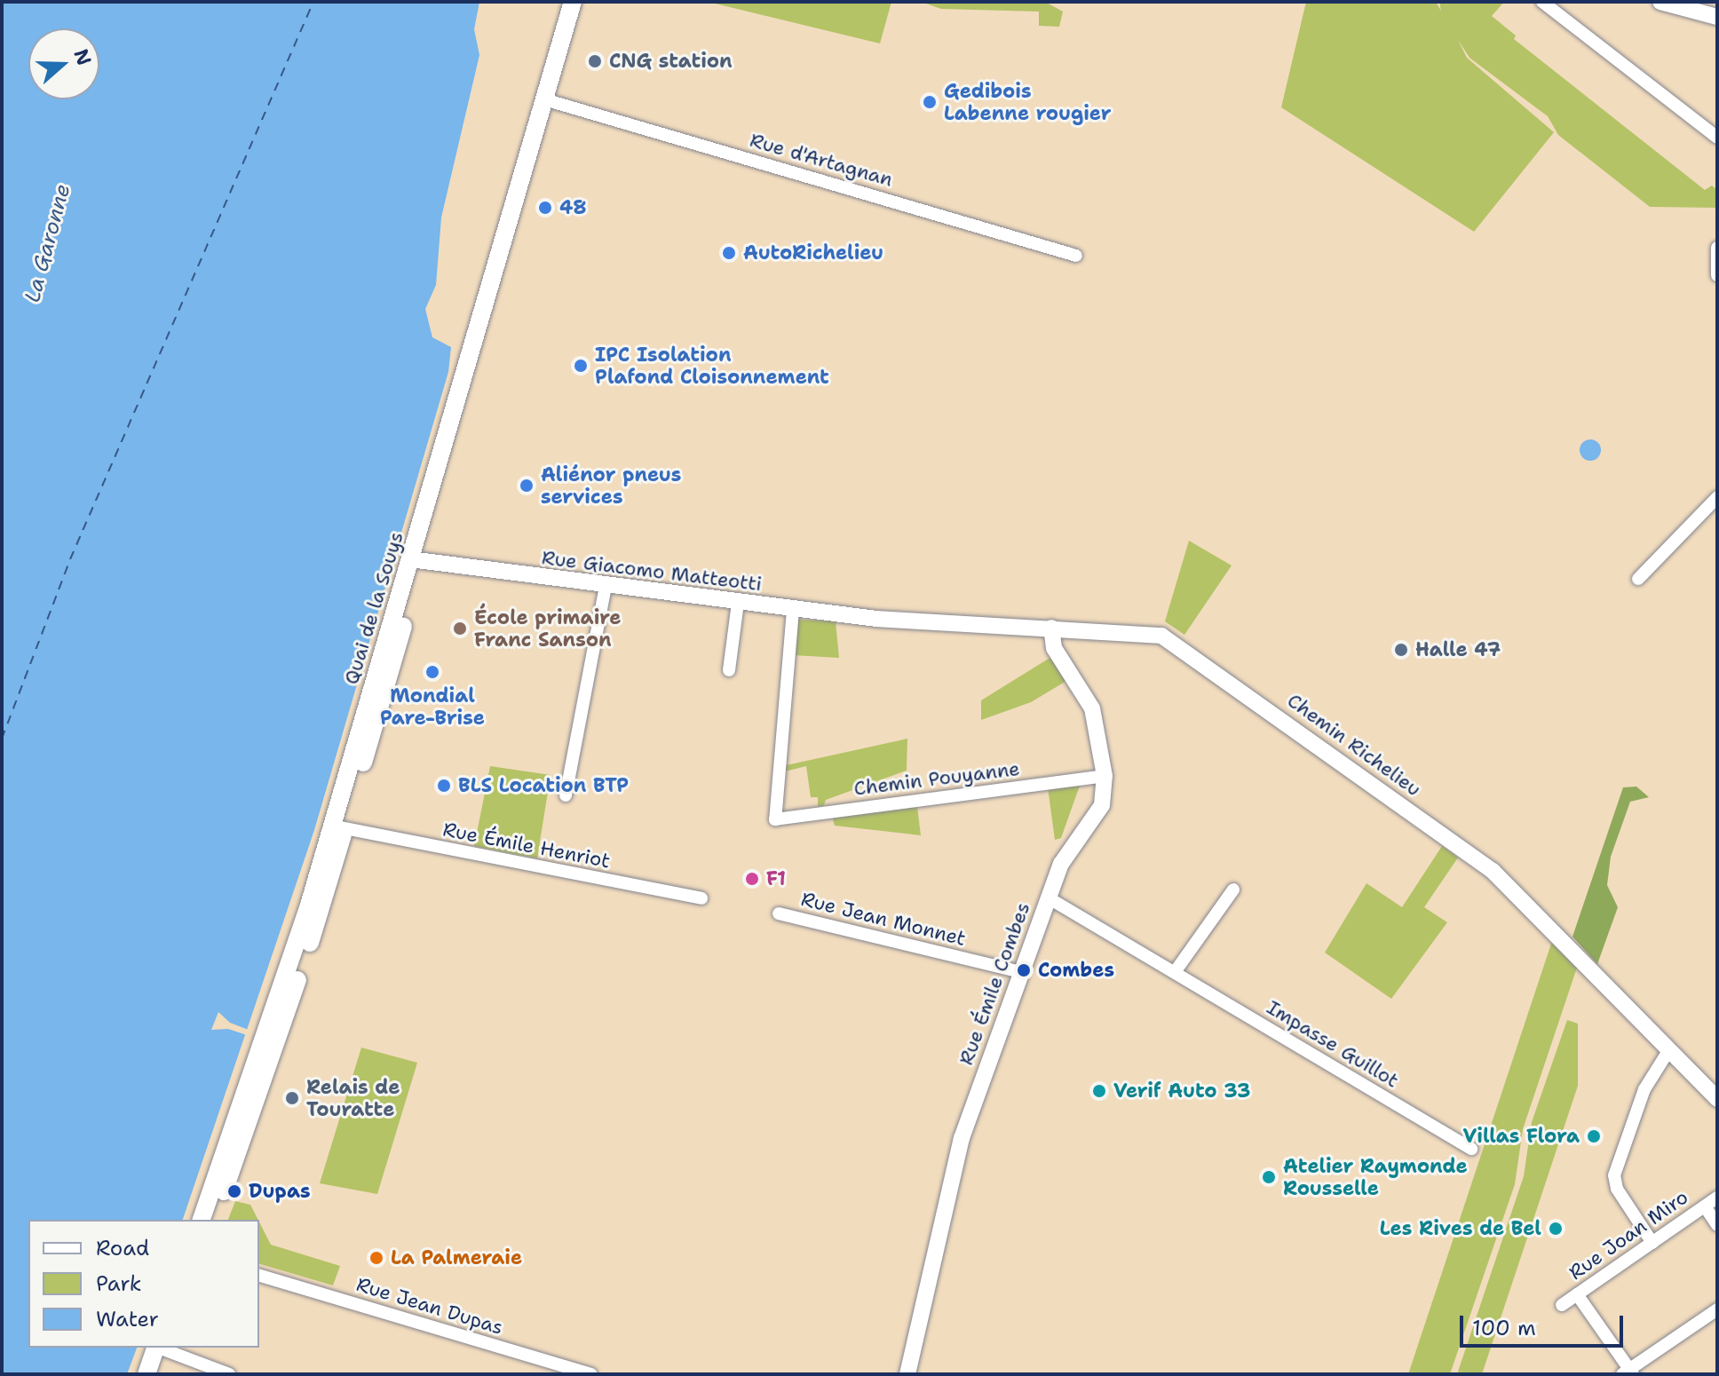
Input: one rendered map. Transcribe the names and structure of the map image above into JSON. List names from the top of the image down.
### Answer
{
  "streets": {
    "main road": ["Quai de la Souys"],
    "street": [
      "Rue d'Artagnan",
      "Rue Giacomo Matteotti",
      "Chemin Richelieu",
      "Chemin Pouyanne",
      "Rue Émile Henriot",
      "Rue Jean Monnet",
      "Rue Émile Combes",
      "Impasse Guillot",
      "Rue Joan Miro",
      "Rue Jean Dupas"
    ]
  },
  "crossings": [
    ["Rue d'Artagnan", "Quai de la Souys"],
    ["Rue Giacomo Matteotti", "Quai de la Souys"],
    ["Rue Giacomo Matteotti", "Chemin Richelieu"],
    ["Rue Giacomo Matteotti", "Chemin Pouyanne"],
    ["Quai de la Souys", "Rue Émile Henriot"],
    ["Chemin Richelieu", "Rue Émile Combes"],
    ["Chemin Pouyanne", "Rue Émile Combes"],
    ["Rue Jean Monnet", "Rue Émile Combes"],
    ["Rue Émile Combes", "Impasse Guillot"]
  ],
  "water": ["La Garonne"],
  "places": [
    "CNG station",
    "Gedibois Labenne rougier",
    "48",
    "AutoRichelieu",
    "IPC Isolation Plafond Cloisonnement",
    "Aliénor pneus services",
    "École primaire Franc Sanson",
    "Halle 47",
    "Mondial Pare-Brise",
    "BLS Location BTP",
    "F1",
    "Combes",
    "Verif Auto 33",
    "Relais de Touratte",
    "Villas Flora",
    "Atelier Raymonde Rousselle",
    "Dupas",
    "Les Rives de Bel",
    "La Palmeraie"
  ],
  "legend": ["Road", "Park", "Water"],
  "scale_bar": "100 m",
  "north": "right"
}
